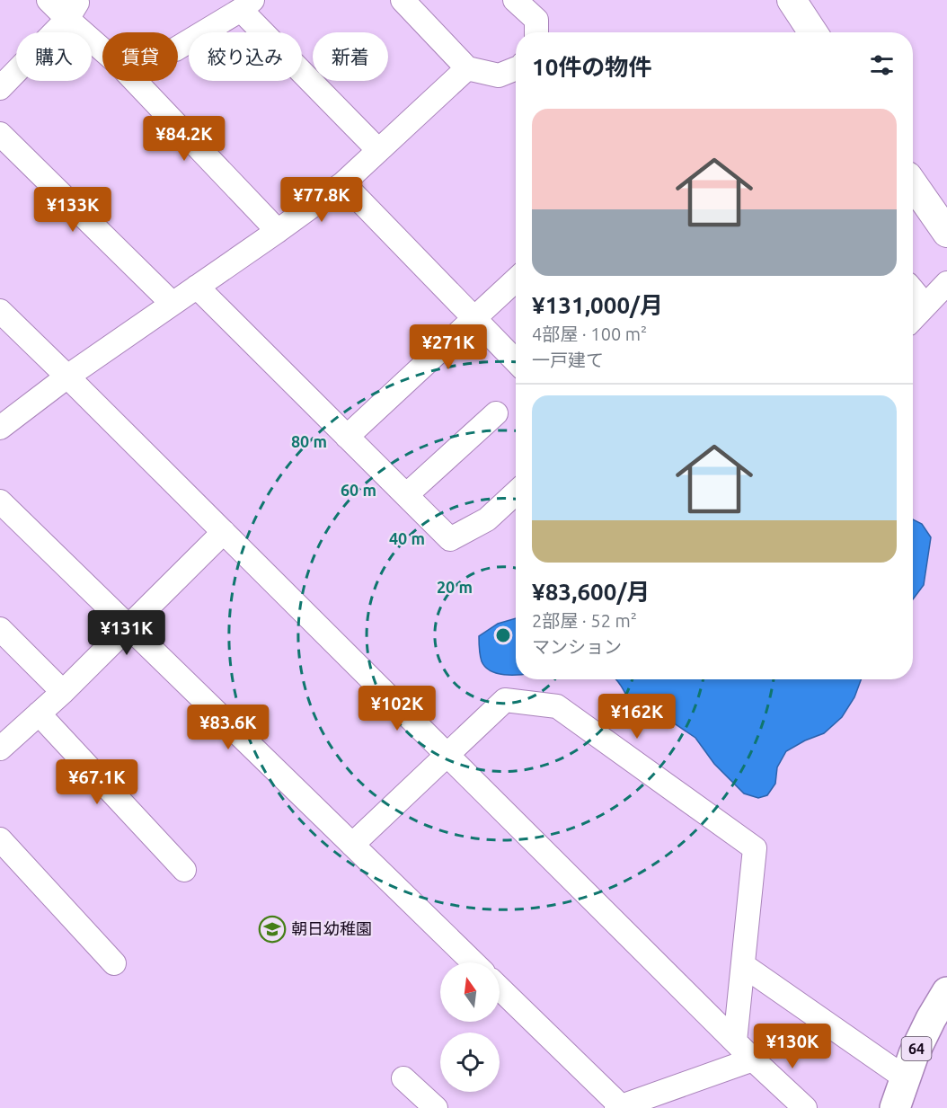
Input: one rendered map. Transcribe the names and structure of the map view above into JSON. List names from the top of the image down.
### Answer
{
  "streets": {
    "main road": ["64"]
  },
  "places": {
    "school or university": ["朝日幼稚園"]
  },
  "north": "top",
  "page": {
    "chip": [
      "購入",
      "賃貸",
      "絞り込み",
      "新着"
    ],
    "heading": "10件の物件",
    "list": [
      {
        "name": "¥131,000/月",
        "note": "4部屋 · 100 m² · 一戸建て"
      },
      {
        "name": "¥83,600/月",
        "note": "2部屋 · 52 m² · マンション"
      }
    ],
    "price": [
      "¥84.2K",
      "¥77.8K",
      "¥133K",
      "¥271K",
      "¥131K",
      "¥102K",
      "¥162K",
      "¥83.6K",
      "¥67.1K",
      "¥130K"
    ]
  },
  "rings": [
    "80 m",
    "60 m",
    "40 m",
    "20 m"
  ]
}
